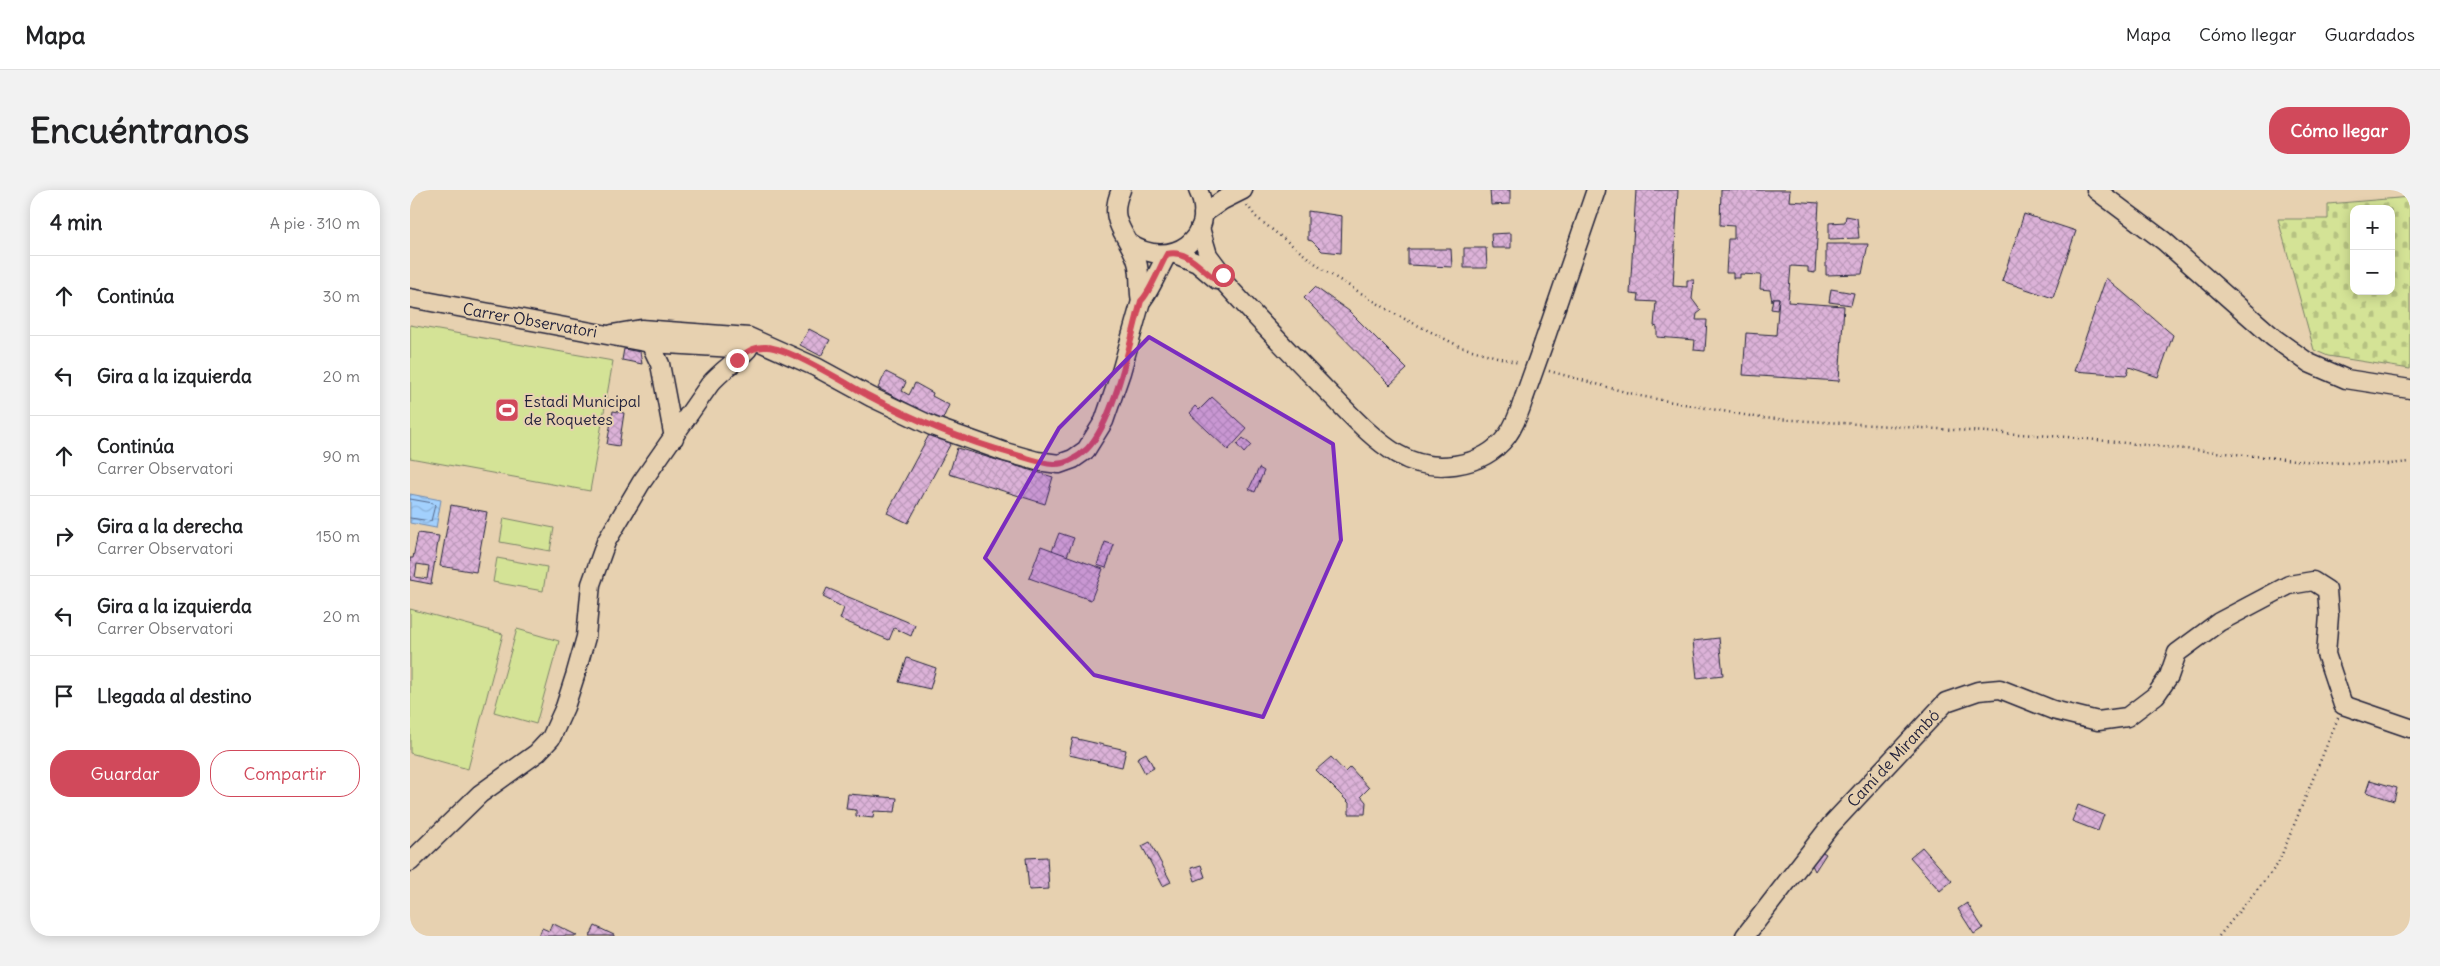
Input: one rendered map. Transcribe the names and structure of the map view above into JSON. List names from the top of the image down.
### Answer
{
  "streets": {
    "street": ["Carrer Observatori", "Camí de Mirambó"]
  },
  "places": {
    "sports": ["Estadi Municipal de Roquetes"]
  },
  "page": {
    "header": "Mapa",
    "nav": ["Mapa", "Cómo llegar", "Guardados"],
    "buttons": [
      "Cómo llegar",
      ["Guardar", "Compartir"]
    ],
    "title": "Encuéntranos",
    "heading": ["4 min", "A pie · 310 m"],
    "map_buttons": ["+", "−"],
    "list": [
      ["Continúa", "30 m"],
      ["Gira a la izquierda", "20 m"],
      ["Continúa", "Carrer Observatori", "90 m"],
      ["Gira a la derecha", "Carrer Observatori", "150 m"],
      ["Gira a la izquierda", "Carrer Observatori", "20 m"],
      "Llegada al destino"
    ]
  }
}
